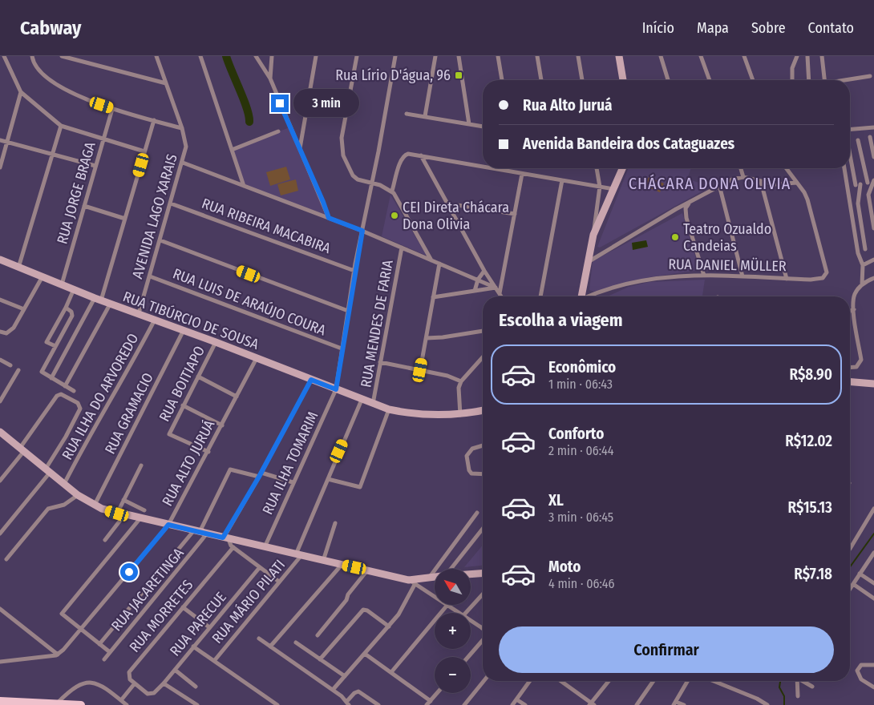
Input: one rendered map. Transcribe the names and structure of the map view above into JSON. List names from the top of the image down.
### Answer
{
  "streets": {
    "street": [
      "RUA JORGE BRAGA",
      "AVENIDA LAGO XARAIS",
      "RUA RIBEIRA MACABIRA",
      "RUA DANIEL MÜLLER",
      "RUA LUIS DE ARAÚJO COURA",
      "RUA TIBÚRCIO DE SOUSA",
      "RUA MENDES DE FARIA",
      "RUA BOITIAPO",
      "RUA ILHA DO ARVOREDO",
      "RUA GRAMACIO",
      "RUA ALTO JURUÁ",
      "RUA ILHA TOMARIM",
      "RUA JACARETINGA",
      "RUA MÁRIO PILATI",
      "RUA MORRETES",
      "RUA PARECUE"
    ]
  },
  "crossings": [
    ["RUA JORGE BRAGA", "RUA TIBÚRCIO DE SOUSA"],
    ["AVENIDA LAGO XARAIS", "RUA RIBEIRA MACABIRA"],
    ["AVENIDA LAGO XARAIS", "RUA LUIS DE ARAÚJO COURA"],
    ["AVENIDA LAGO XARAIS", "RUA TIBÚRCIO DE SOUSA"],
    ["RUA RIBEIRA MACABIRA", "RUA ILHA TOMARIM"],
    ["RUA LUIS DE ARAÚJO COURA", "RUA ILHA TOMARIM"],
    ["RUA TIBÚRCIO DE SOUSA", "RUA MENDES DE FARIA"],
    ["RUA TIBÚRCIO DE SOUSA", "RUA BOITIAPO"],
    ["RUA TIBÚRCIO DE SOUSA", "RUA ILHA DO ARVOREDO"],
    ["RUA TIBÚRCIO DE SOUSA", "RUA GRAMACIO"],
    ["RUA TIBÚRCIO DE SOUSA", "RUA ALTO JURUÁ"],
    ["RUA TIBÚRCIO DE SOUSA", "RUA ILHA TOMARIM"],
    ["RUA TIBÚRCIO DE SOUSA", "RUA MÁRIO PILATI"],
    ["RUA BOITIAPO", "RUA ALTO JURUÁ"],
    ["RUA MORRETES", "RUA PARECUE"]
  ],
  "districts": ["CHÁCARA DONA OLIVIA"],
  "places": {
    "transit": ["Rua Lírio D'água, 96"],
    "other": ["CEI Direta Chácara Dona Olivia", "Teatro Ozualdo Candeias"]
  },
  "north": "top left",
  "page": {
    "header": "Cabway",
    "nav": [
      "Início",
      "Mapa",
      "Sobre",
      "Contato"
    ],
    "banner": ["Rua Alto Juruá", "Avenida Bandeira dos Cataguazes"],
    "bubble": "3 min",
    "heading": "Escolha a viagem",
    "list": [
      {
        "name": "Econômico",
        "note": "1 min · 06:43",
        "value": "R$8.90"
      },
      {
        "name": "Conforto",
        "note": "2 min · 06:44",
        "value": "R$12.02"
      },
      {
        "name": "XL",
        "note": "3 min · 06:45",
        "value": "R$15.13"
      },
      {
        "name": "Moto",
        "note": "4 min · 06:46",
        "value": "R$7.18"
      }
    ],
    "map_buttons": ["+", "−"],
    "buttons": "Confirmar"
  }
}
